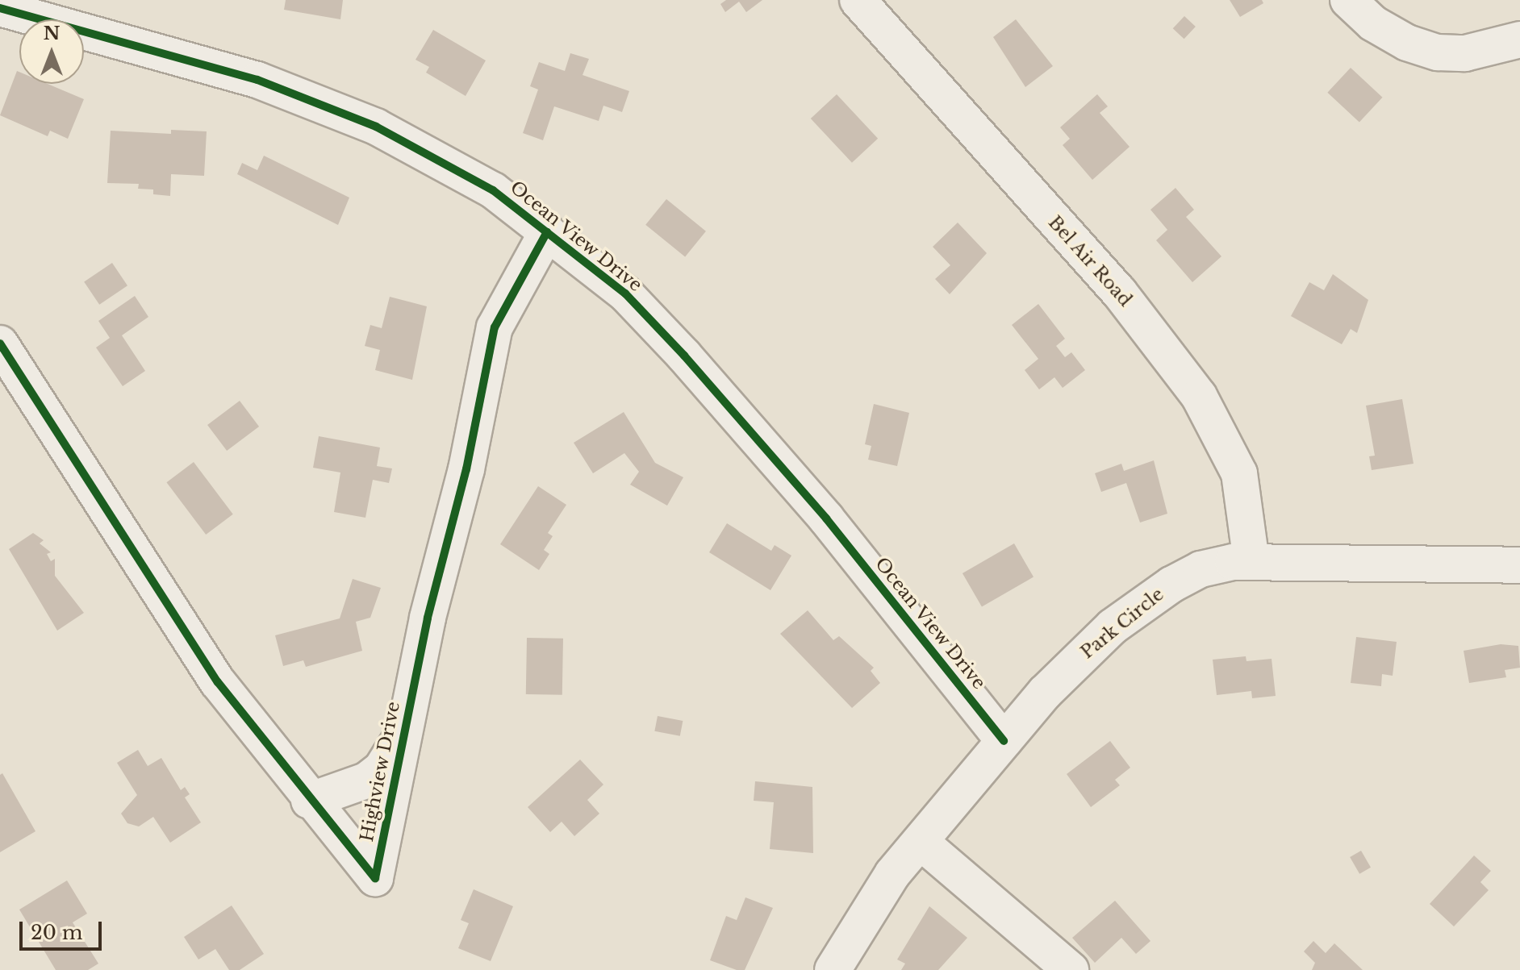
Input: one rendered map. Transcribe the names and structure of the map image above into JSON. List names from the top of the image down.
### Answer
{
  "streets": {
    "street": [
      "Ocean View Drive",
      "Bel Air Road",
      "Park Circle",
      "Highview Drive"
    ]
  },
  "crossings": [
    ["Ocean View Drive", "Park Circle"],
    ["Ocean View Drive", "Highview Drive"],
    ["Bel Air Road", "Park Circle"]
  ],
  "scale_bar": "20 m",
  "north": "top"
}
